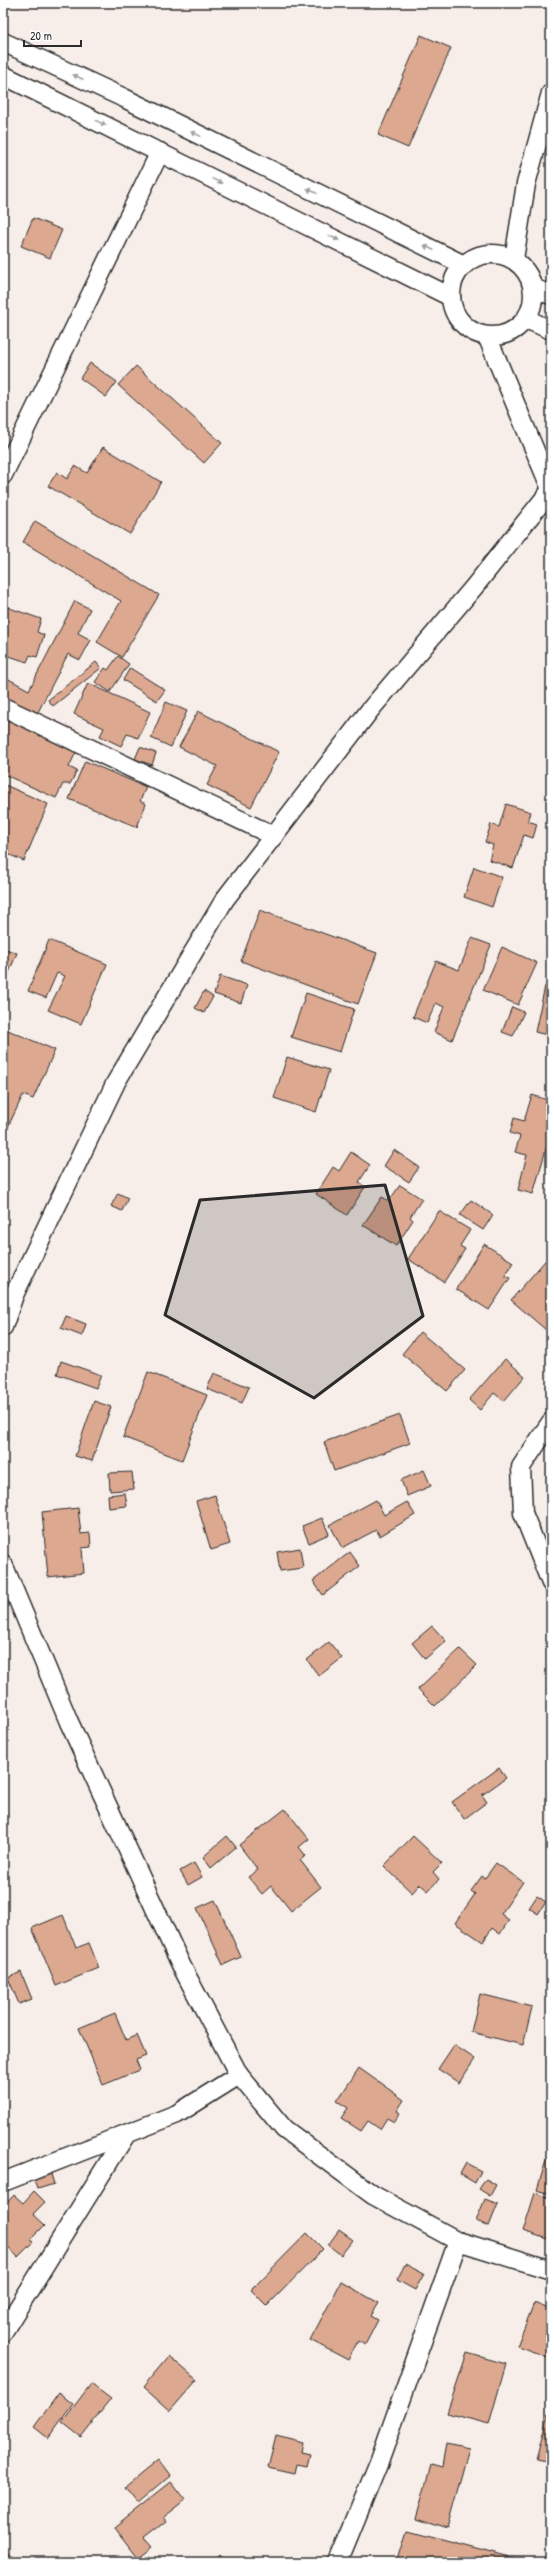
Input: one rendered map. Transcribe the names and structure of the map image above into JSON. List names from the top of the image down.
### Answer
{
  "scale_bar": "20 m"
}
